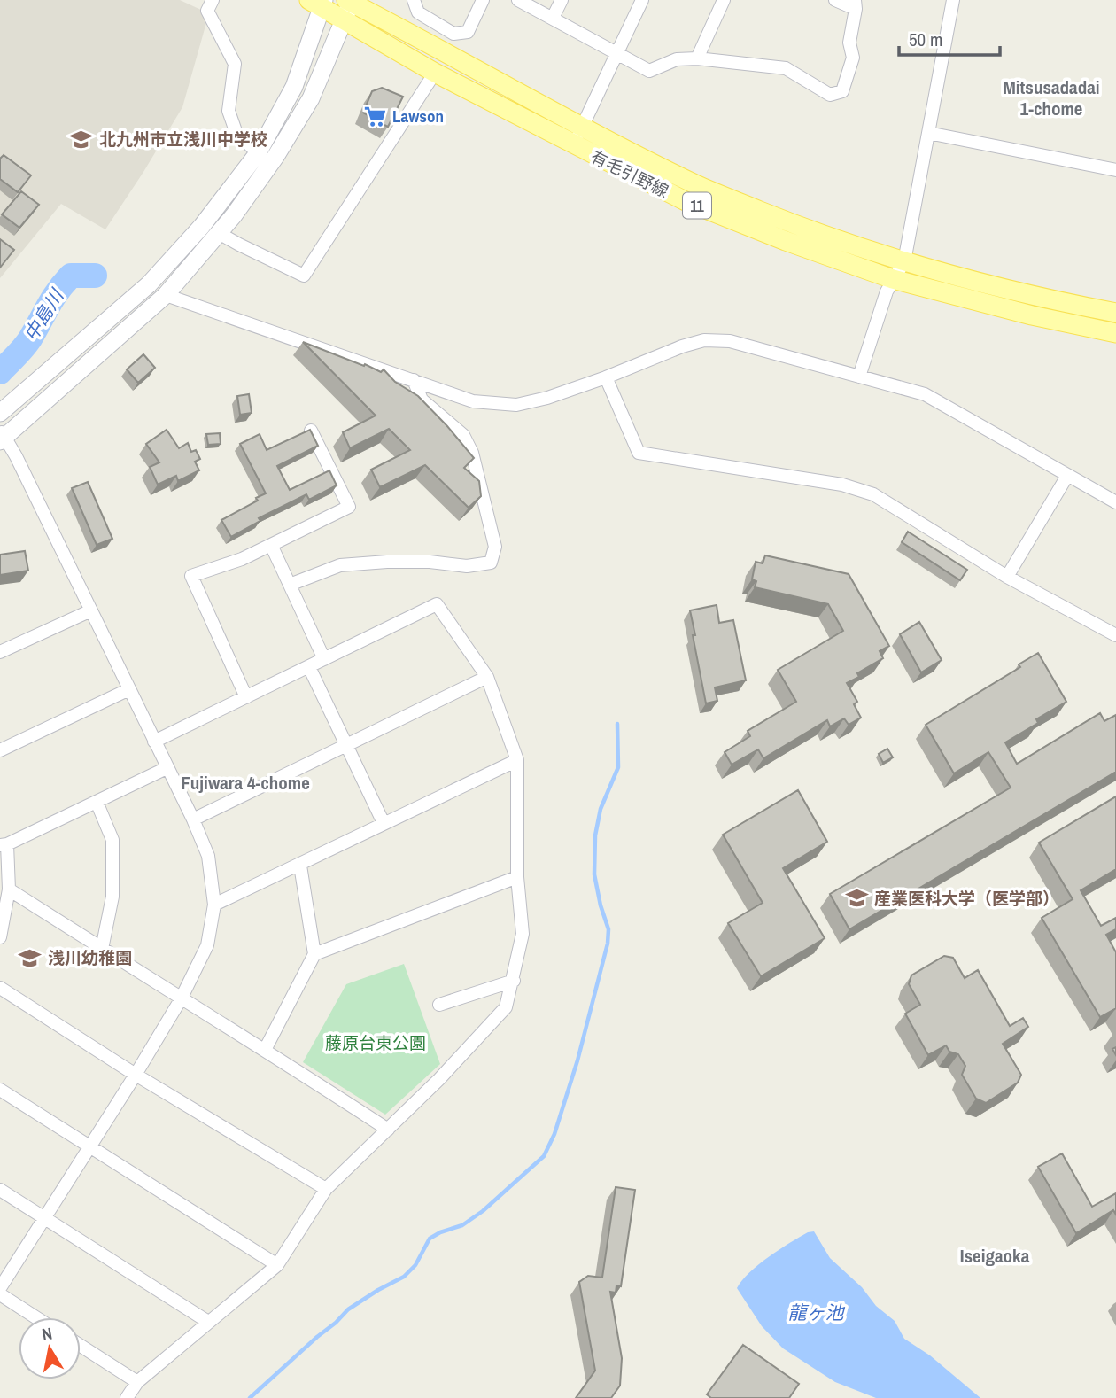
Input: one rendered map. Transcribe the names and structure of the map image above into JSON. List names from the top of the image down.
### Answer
{
  "streets": {
    "main road": ["有毛引野線", "11"]
  },
  "districts": ["Mitsusadadai 1-chome", "Fujiwara 4-chome", "Iseigaoka"],
  "water": ["中島川", "龍ヶ池"],
  "parks": ["藤原台東公園"],
  "places": {
    "supermarket": ["Lawson"],
    "school or university": ["北九州市立浅川中学校", "産業医科大学（医学部）", "浅川幼稚園"]
  },
  "scale_bar": "50 m",
  "north": "top"
}
